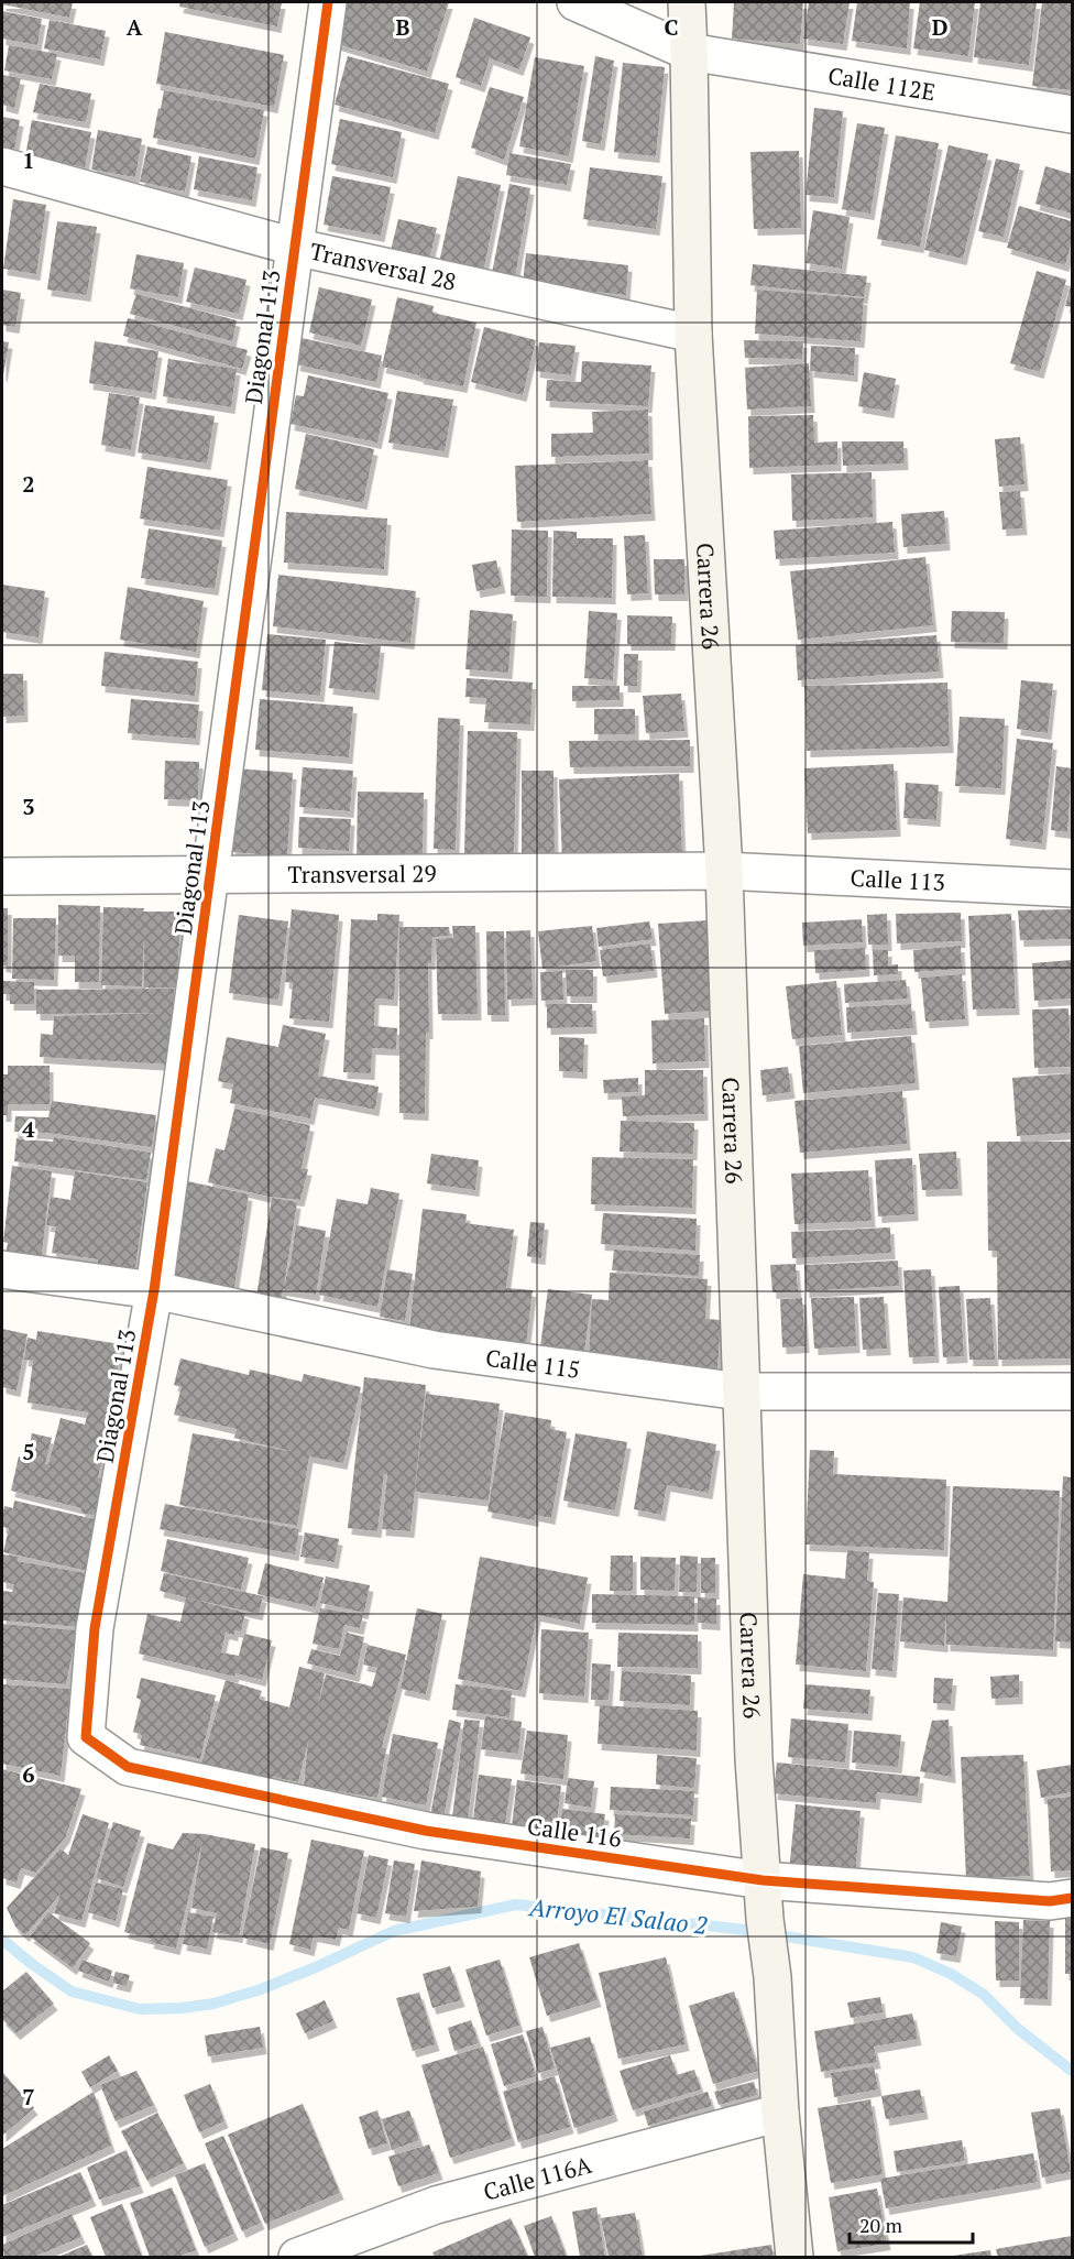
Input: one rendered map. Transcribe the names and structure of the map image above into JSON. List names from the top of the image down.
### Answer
{
  "streets": {
    "street": [
      "Calle 112E",
      "Transversal 28",
      "Diagonal 113",
      "Carrera 26",
      "Transversal 29",
      "Calle 113",
      "Calle 115",
      "Calle 116",
      "Calle 116A"
    ]
  },
  "crossings": [
    ["Calle 112E", "Carrera 26"],
    ["Transversal 28", "Diagonal 113"],
    ["Transversal 28", "Carrera 26"],
    ["Diagonal 113", "Transversal 29"],
    ["Diagonal 113", "Calle 115"],
    ["Diagonal 113", "Calle 116"],
    ["Carrera 26", "Transversal 29"],
    ["Carrera 26", "Calle 113"],
    ["Carrera 26", "Calle 115"],
    ["Carrera 26", "Calle 116"],
    ["Carrera 26", "Calle 116A"],
    ["Transversal 29", "Calle 113"]
  ],
  "water": ["Arroyo El Salao 2"],
  "scale_bar": "20 m",
  "grid": {
    "columns": [
      "A",
      "B",
      "C",
      "D"
    ],
    "rows": [
      "1",
      "2",
      "3",
      "4",
      "5",
      "6",
      "7"
    ]
  }
}
